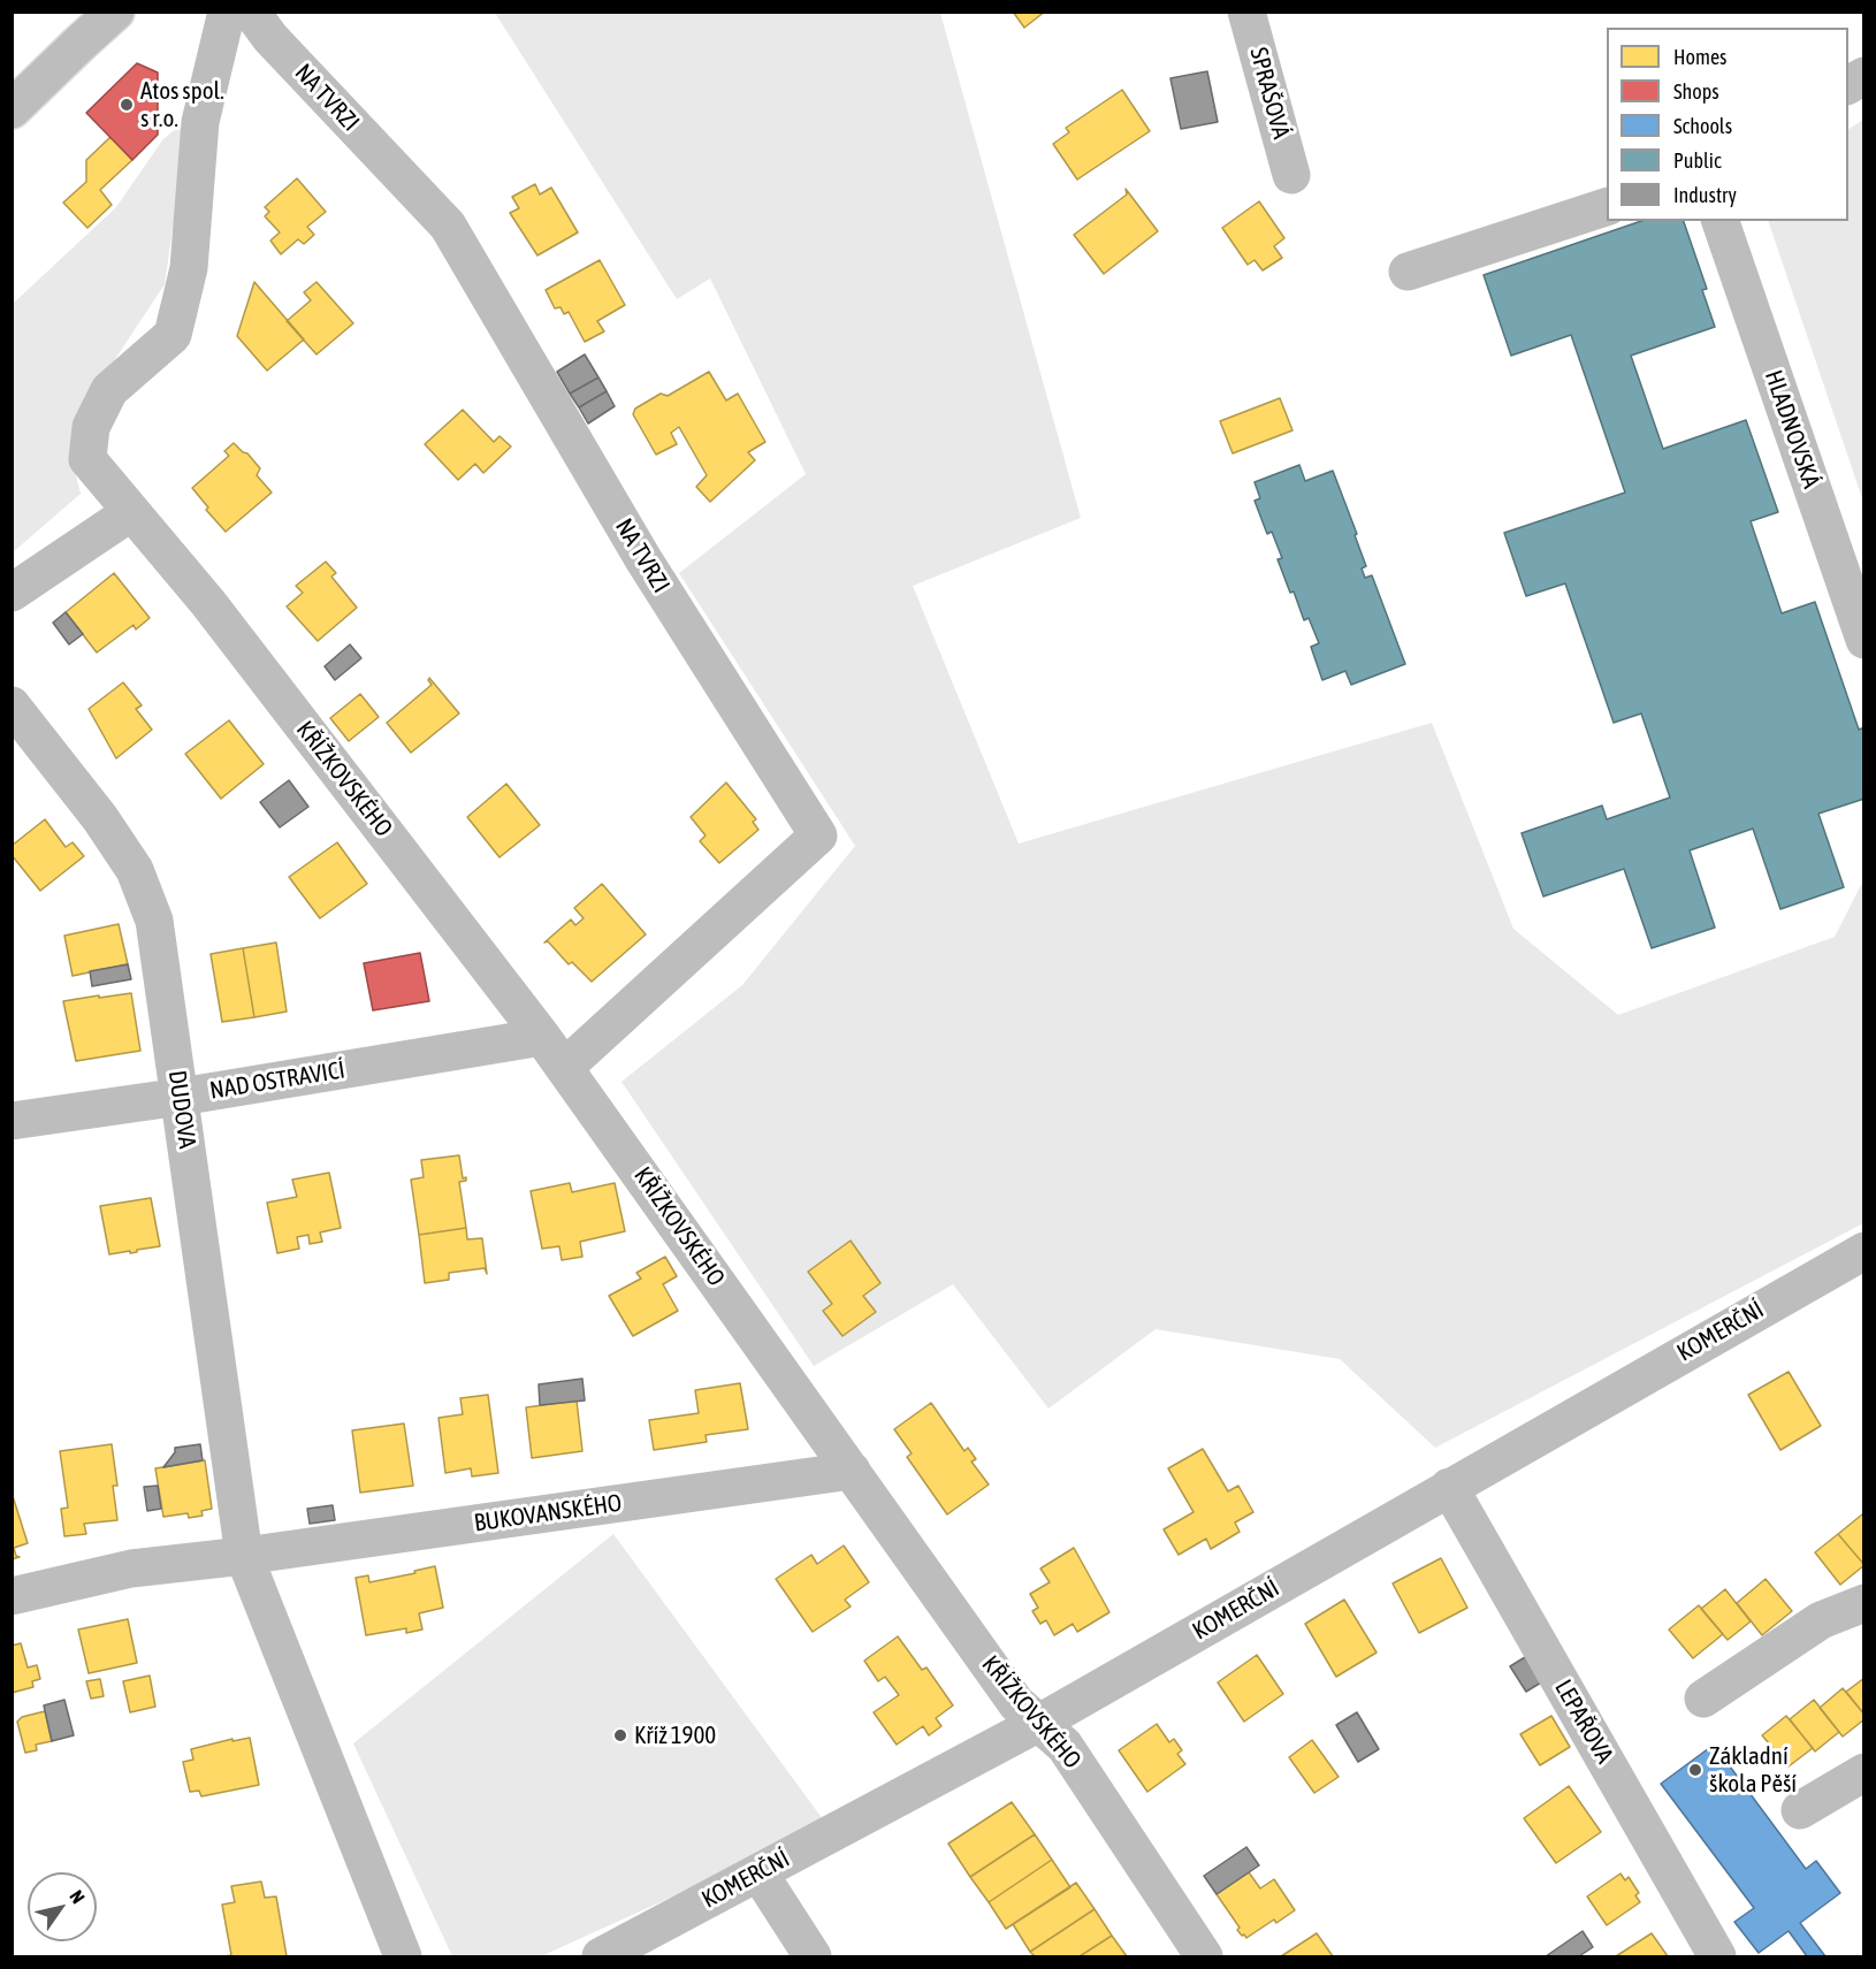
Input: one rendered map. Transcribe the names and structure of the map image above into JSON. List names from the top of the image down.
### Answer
{
  "streets": {
    "street": [
      "SPRAŠOVÁ",
      "NA TVRZI",
      "HLADNOVSKÁ",
      "KŘÍŽKOVSKÉHO",
      "NAD OSTRAVICÍ",
      "DUDOVA",
      "KOMERČNÍ",
      "BUKOVANSKÉHO",
      "LEPAŘOVA"
    ]
  },
  "crossings": [
    ["NA TVRZI", "KŘÍŽKOVSKÉHO"],
    ["KŘÍŽKOVSKÉHO", "NAD OSTRAVICÍ"],
    ["KŘÍŽKOVSKÉHO", "KOMERČNÍ"],
    ["KŘÍŽKOVSKÉHO", "BUKOVANSKÉHO"],
    ["NAD OSTRAVICÍ", "DUDOVA"],
    ["DUDOVA", "BUKOVANSKÉHO"],
    ["KOMERČNÍ", "LEPAŘOVA"]
  ],
  "places": ["Atos spol. s r.o.", "Kříž 1900", "Základní škola Pěší"],
  "legend": [
    "Homes",
    "Shops",
    "Schools",
    "Public",
    "Industry"
  ],
  "north": "top right"
}
